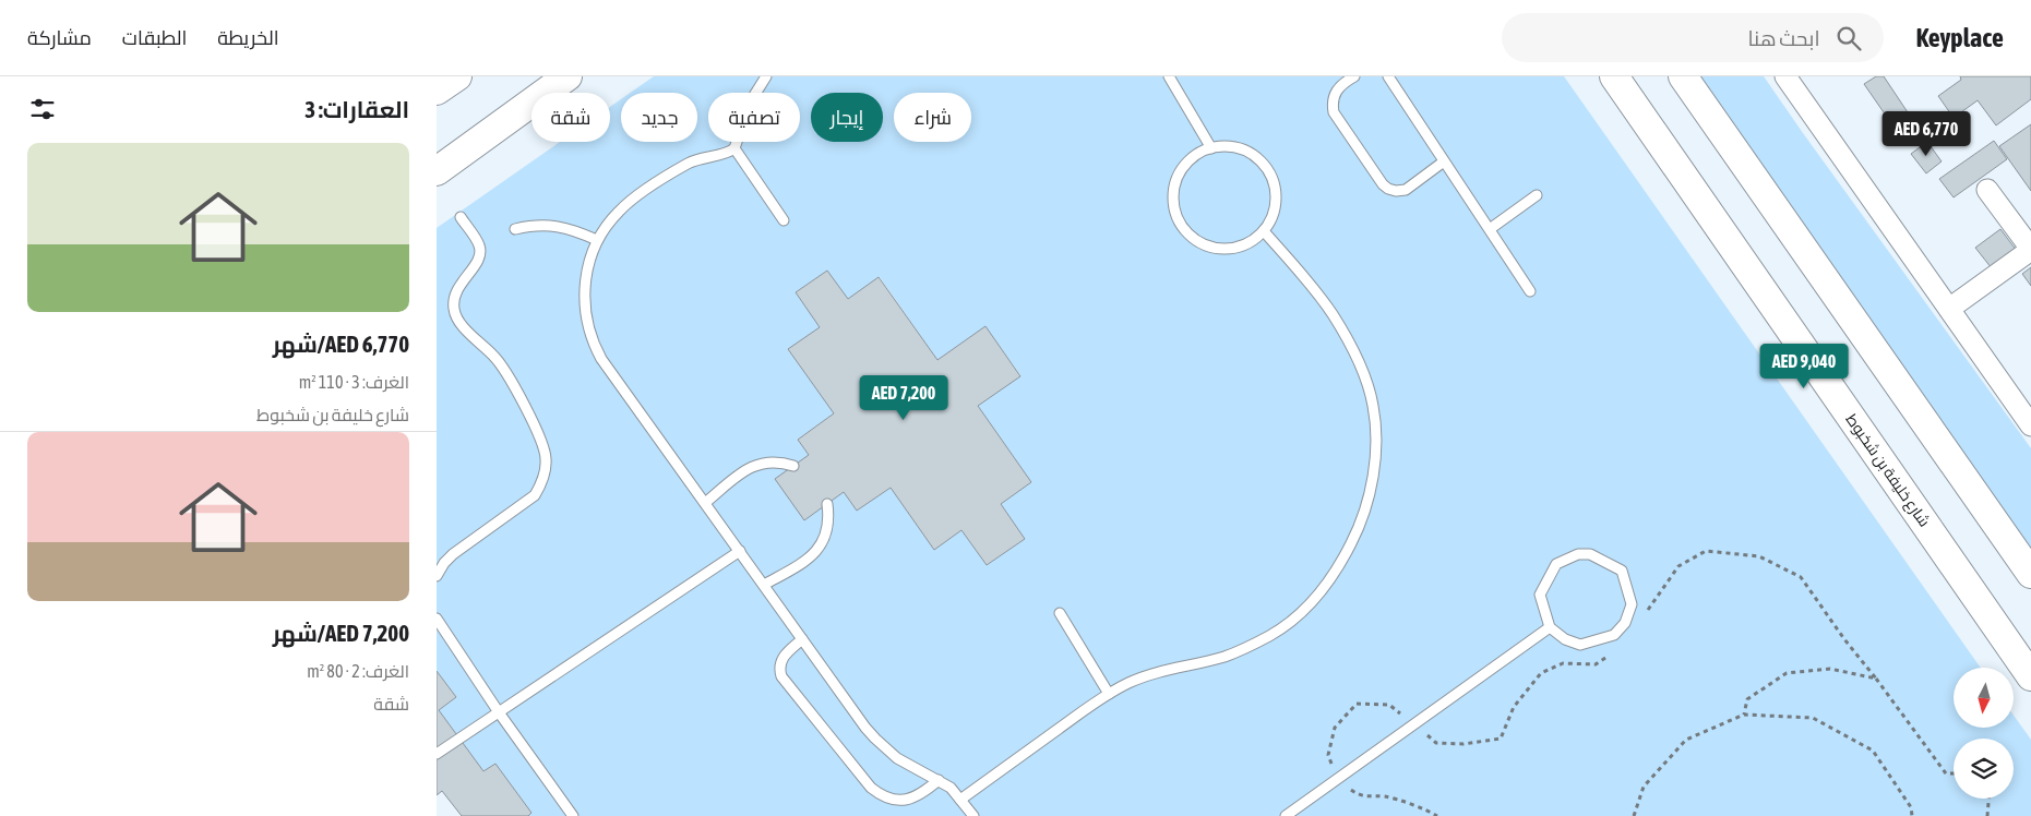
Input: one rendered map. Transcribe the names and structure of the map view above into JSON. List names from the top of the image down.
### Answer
{
  "streets": {
    "main road": ["شارع خليفة بن شخبوط"]
  },
  "north": "bottom",
  "page": {
    "header": "Keyplace",
    "search": "ابحث هنا",
    "nav": ["الخريطة", "الطبقات", "مشاركة"],
    "heading": "العقارات: 3",
    "chip": [
      "شراء",
      "إيجار",
      "تصفية",
      "جديد",
      "شقة"
    ],
    "price": ["AED 6,770", "AED 9,040", "AED 7,200"],
    "list": [
      {
        "name": "AED 6,770/شهر",
        "note": "الغرف: 3 · 110 m² · شارع خليفة بن شخبوط"
      },
      {
        "name": "AED 7,200/شهر",
        "note": "الغرف: 2 · 80 m² · شقة"
      }
    ]
  }
}
